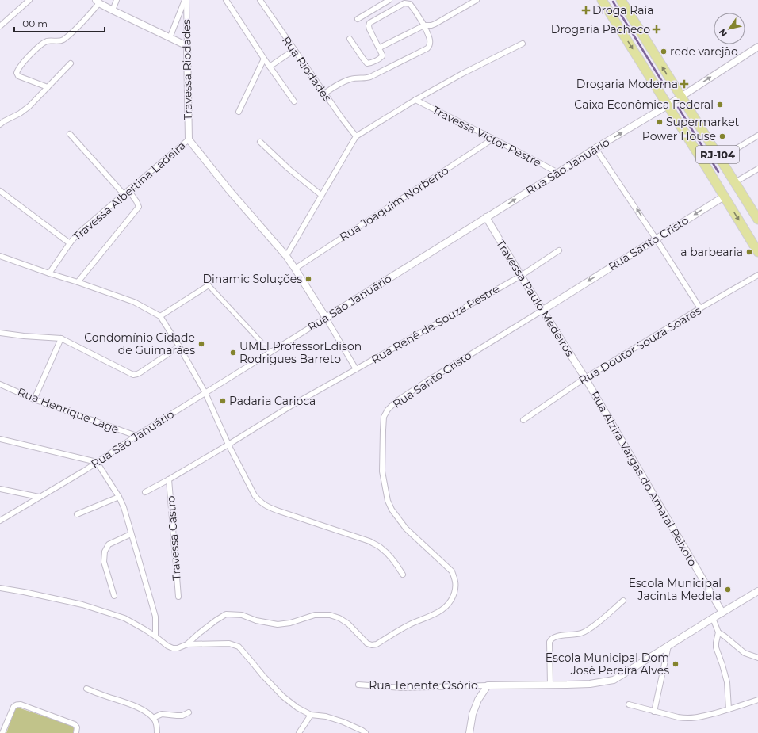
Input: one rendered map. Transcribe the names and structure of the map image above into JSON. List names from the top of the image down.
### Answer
{
  "streets": {
    "highway": ["RJ-104"],
    "street": [
      "Rua Riodades",
      "Travessa Riodades",
      "Travessa Victor Pestre",
      "Rua São Januário",
      "Travessa Albertina Ladeira",
      "Rua Joaquim Norberto",
      "Rua Santo Cristo",
      "Travessa Paulo Medeiros",
      "Rua Renê de Souza Pestre",
      "Rua Doutor Souza Soares",
      "Rua Henrique Lage",
      "Rua Alzira Vargas do Amaral Peixoto",
      "Travessa Castro",
      "Rua Tenente Osório"
    ]
  },
  "crossings": [
    ["Travessa Riodades", "Travessa Albertina Ladeira"],
    ["Travessa Victor Pestre", "Rua São Januário"],
    ["Travessa Victor Pestre", "Rua Joaquim Norberto"],
    ["RJ-104", "Rua São Januário"],
    ["RJ-104", "Rua Santo Cristo"],
    ["Rua São Januário", "Travessa Paulo Medeiros"],
    ["Rua São Januário", "Rua Henrique Lage"],
    ["Rua Santo Cristo", "Travessa Paulo Medeiros"],
    ["Travessa Paulo Medeiros", "Rua Renê de Souza Pestre"],
    ["Travessa Paulo Medeiros", "Rua Doutor Souza Soares"],
    ["Travessa Paulo Medeiros", "Rua Alzira Vargas do Amaral Peixoto"],
    ["Rua Renê de Souza Pestre", "Travessa Castro"],
    ["Rua Doutor Souza Soares", "Rua Alzira Vargas do Amaral Peixoto"],
    ["Rua Alzira Vargas do Amaral Peixoto", "Rua Tenente Osório"]
  ],
  "places": {
    "health": ["Droga Raia", "Drogaria Pacheco", "Drogaria Moderna"],
    "other": [
      "rede varejão",
      "Caixa Econômica Federal",
      "Supermarket",
      "Power House",
      "a barbearia",
      "Dinamic Soluções",
      "Condomínio Cidade de Guimarães",
      "UMEI ProfessorEdison Rodrigues Barreto",
      "Padaria Carioca",
      "Escola Municipal Jacinta Medela",
      "Escola Municipal Dom José Pereira Alves"
    ]
  },
  "scale_bar": "100 m",
  "north": "bottom left"
}
